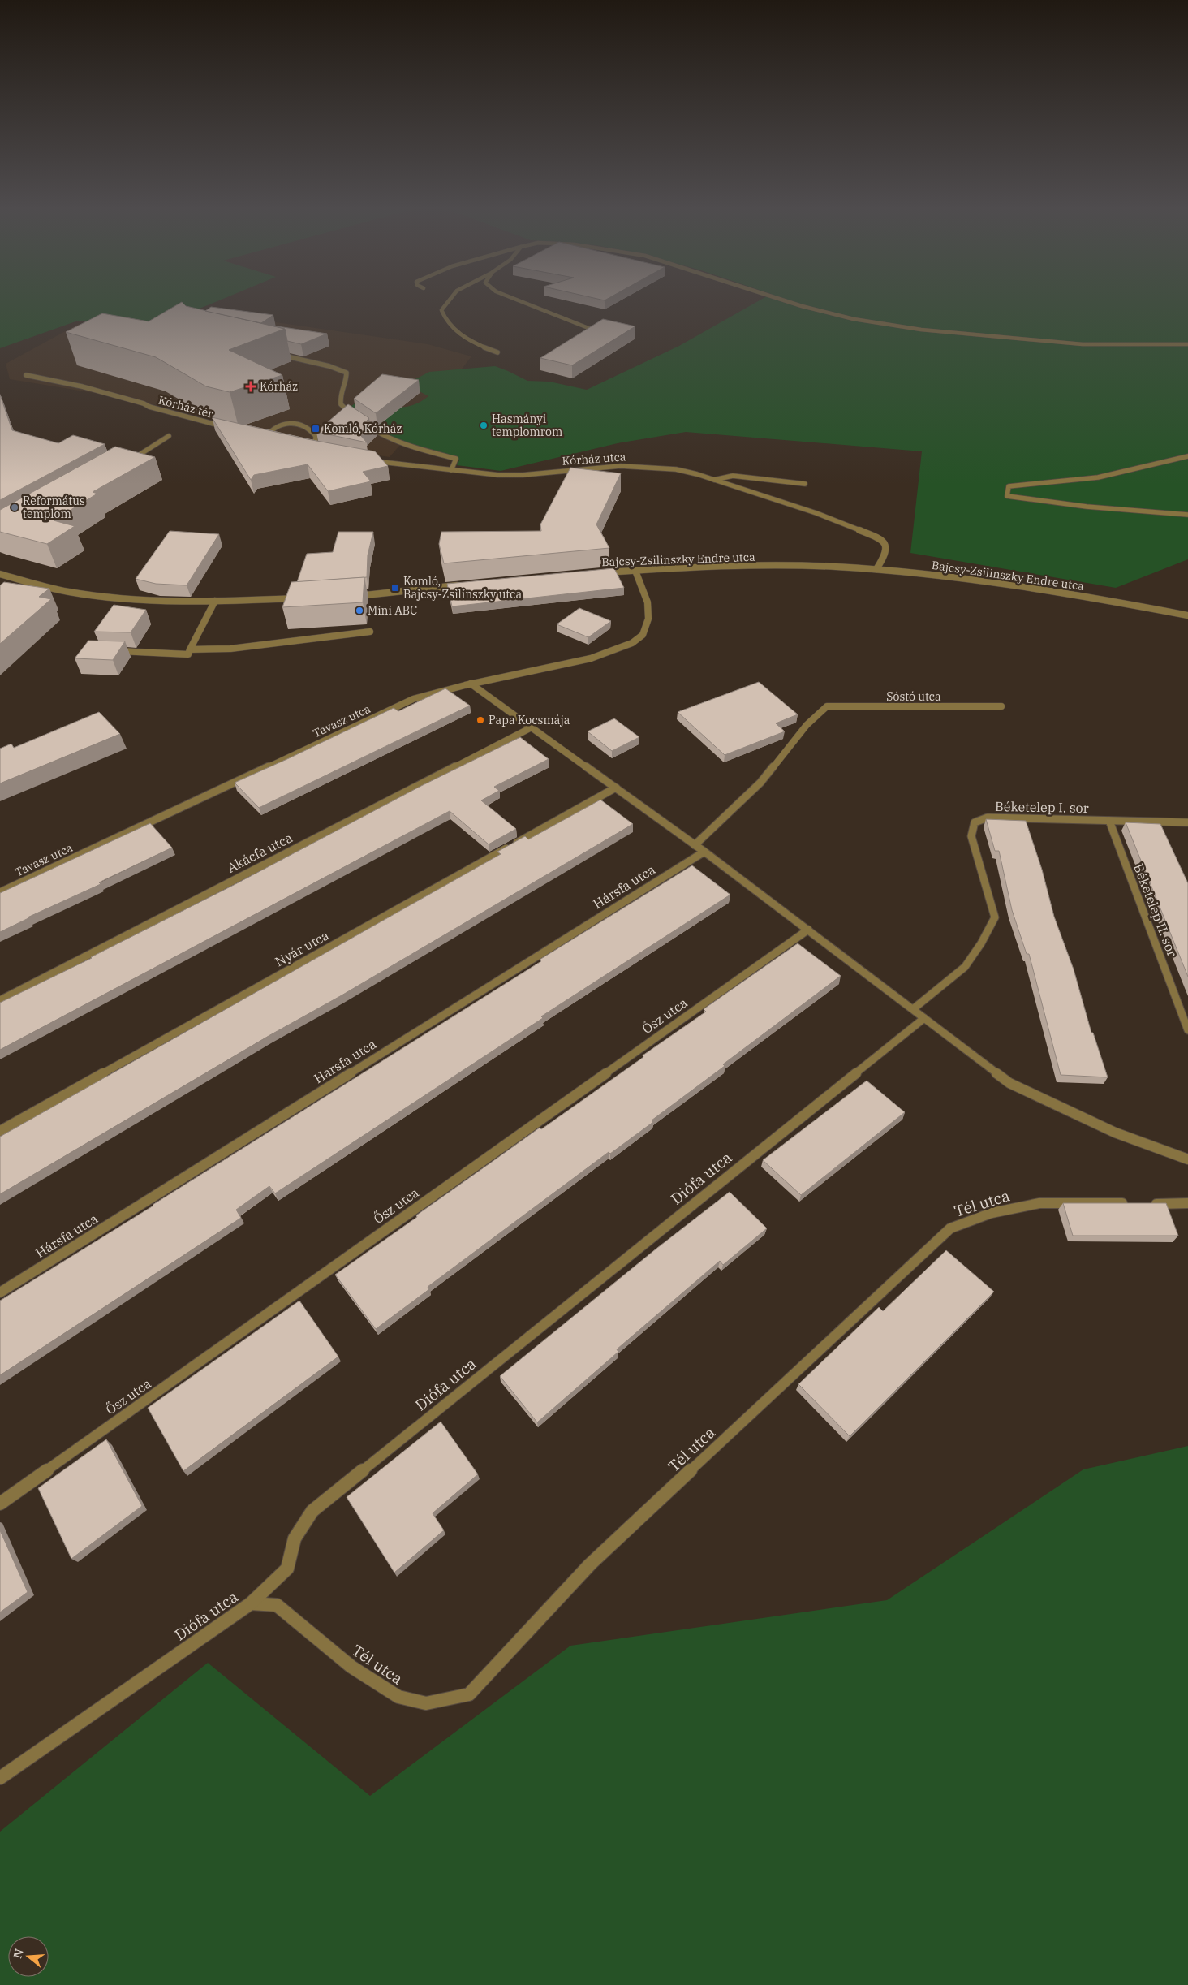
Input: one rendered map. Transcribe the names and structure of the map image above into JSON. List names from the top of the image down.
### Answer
{
  "streets": {
    "street": [
      "Kórház tér",
      "Kórház utca",
      "Bajcsy-Zsilinszky Endre utca",
      "Sóstó utca",
      "Tavasz utca",
      "Béketelep I. sor",
      "Akácfa utca",
      "Hársfa utca",
      "Béketelep II. sor",
      "Nyár utca",
      "Ősz utca",
      "Diófa utca",
      "Tél utca"
    ]
  },
  "crossings": [
    ["Kórház utca", "Bajcsy-Zsilinszky Endre utca"],
    ["Bajcsy-Zsilinszky Endre utca", "Tavasz utca"],
    ["Béketelep I. sor", "Béketelep II. sor"],
    ["Diófa utca", "Tél utca"]
  ],
  "places": {
    "health": ["Kórház"],
    "other": [
      "Hasmányi templomrom",
      "Református templom",
      "Mini ABC",
      "Papa Kocsmája"
    ],
    "transit": ["Komló, Kórház", "Komló, Bajcsy-Zsilinszky utca"]
  },
  "north": "left"
}
